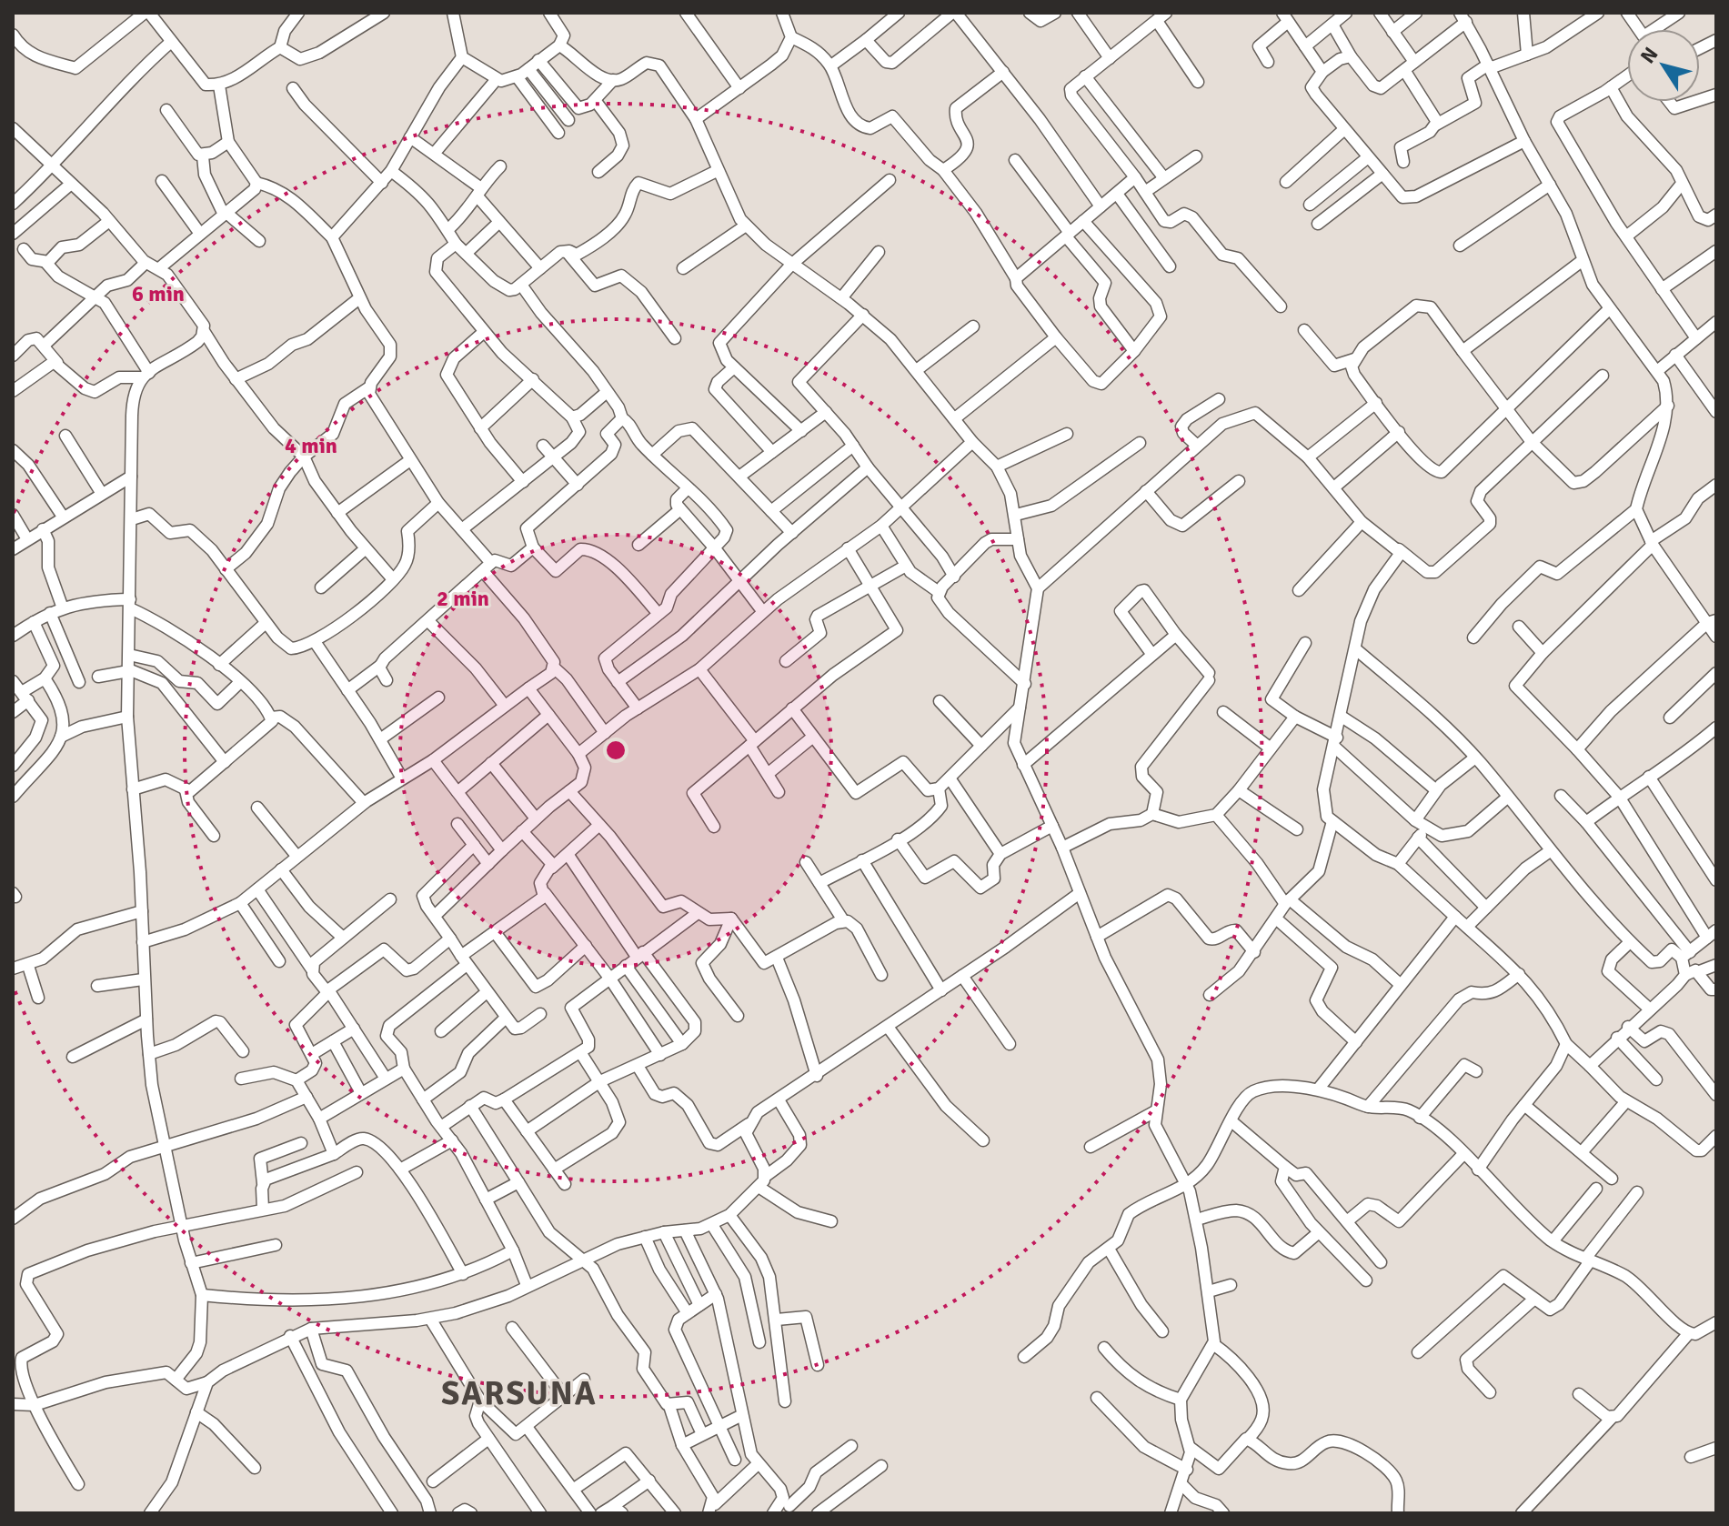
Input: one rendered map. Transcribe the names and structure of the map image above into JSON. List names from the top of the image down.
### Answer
{
  "districts": ["SARSUNA"],
  "north": "top left",
  "rings": ["6 min", "4 min", "2 min"]
}
